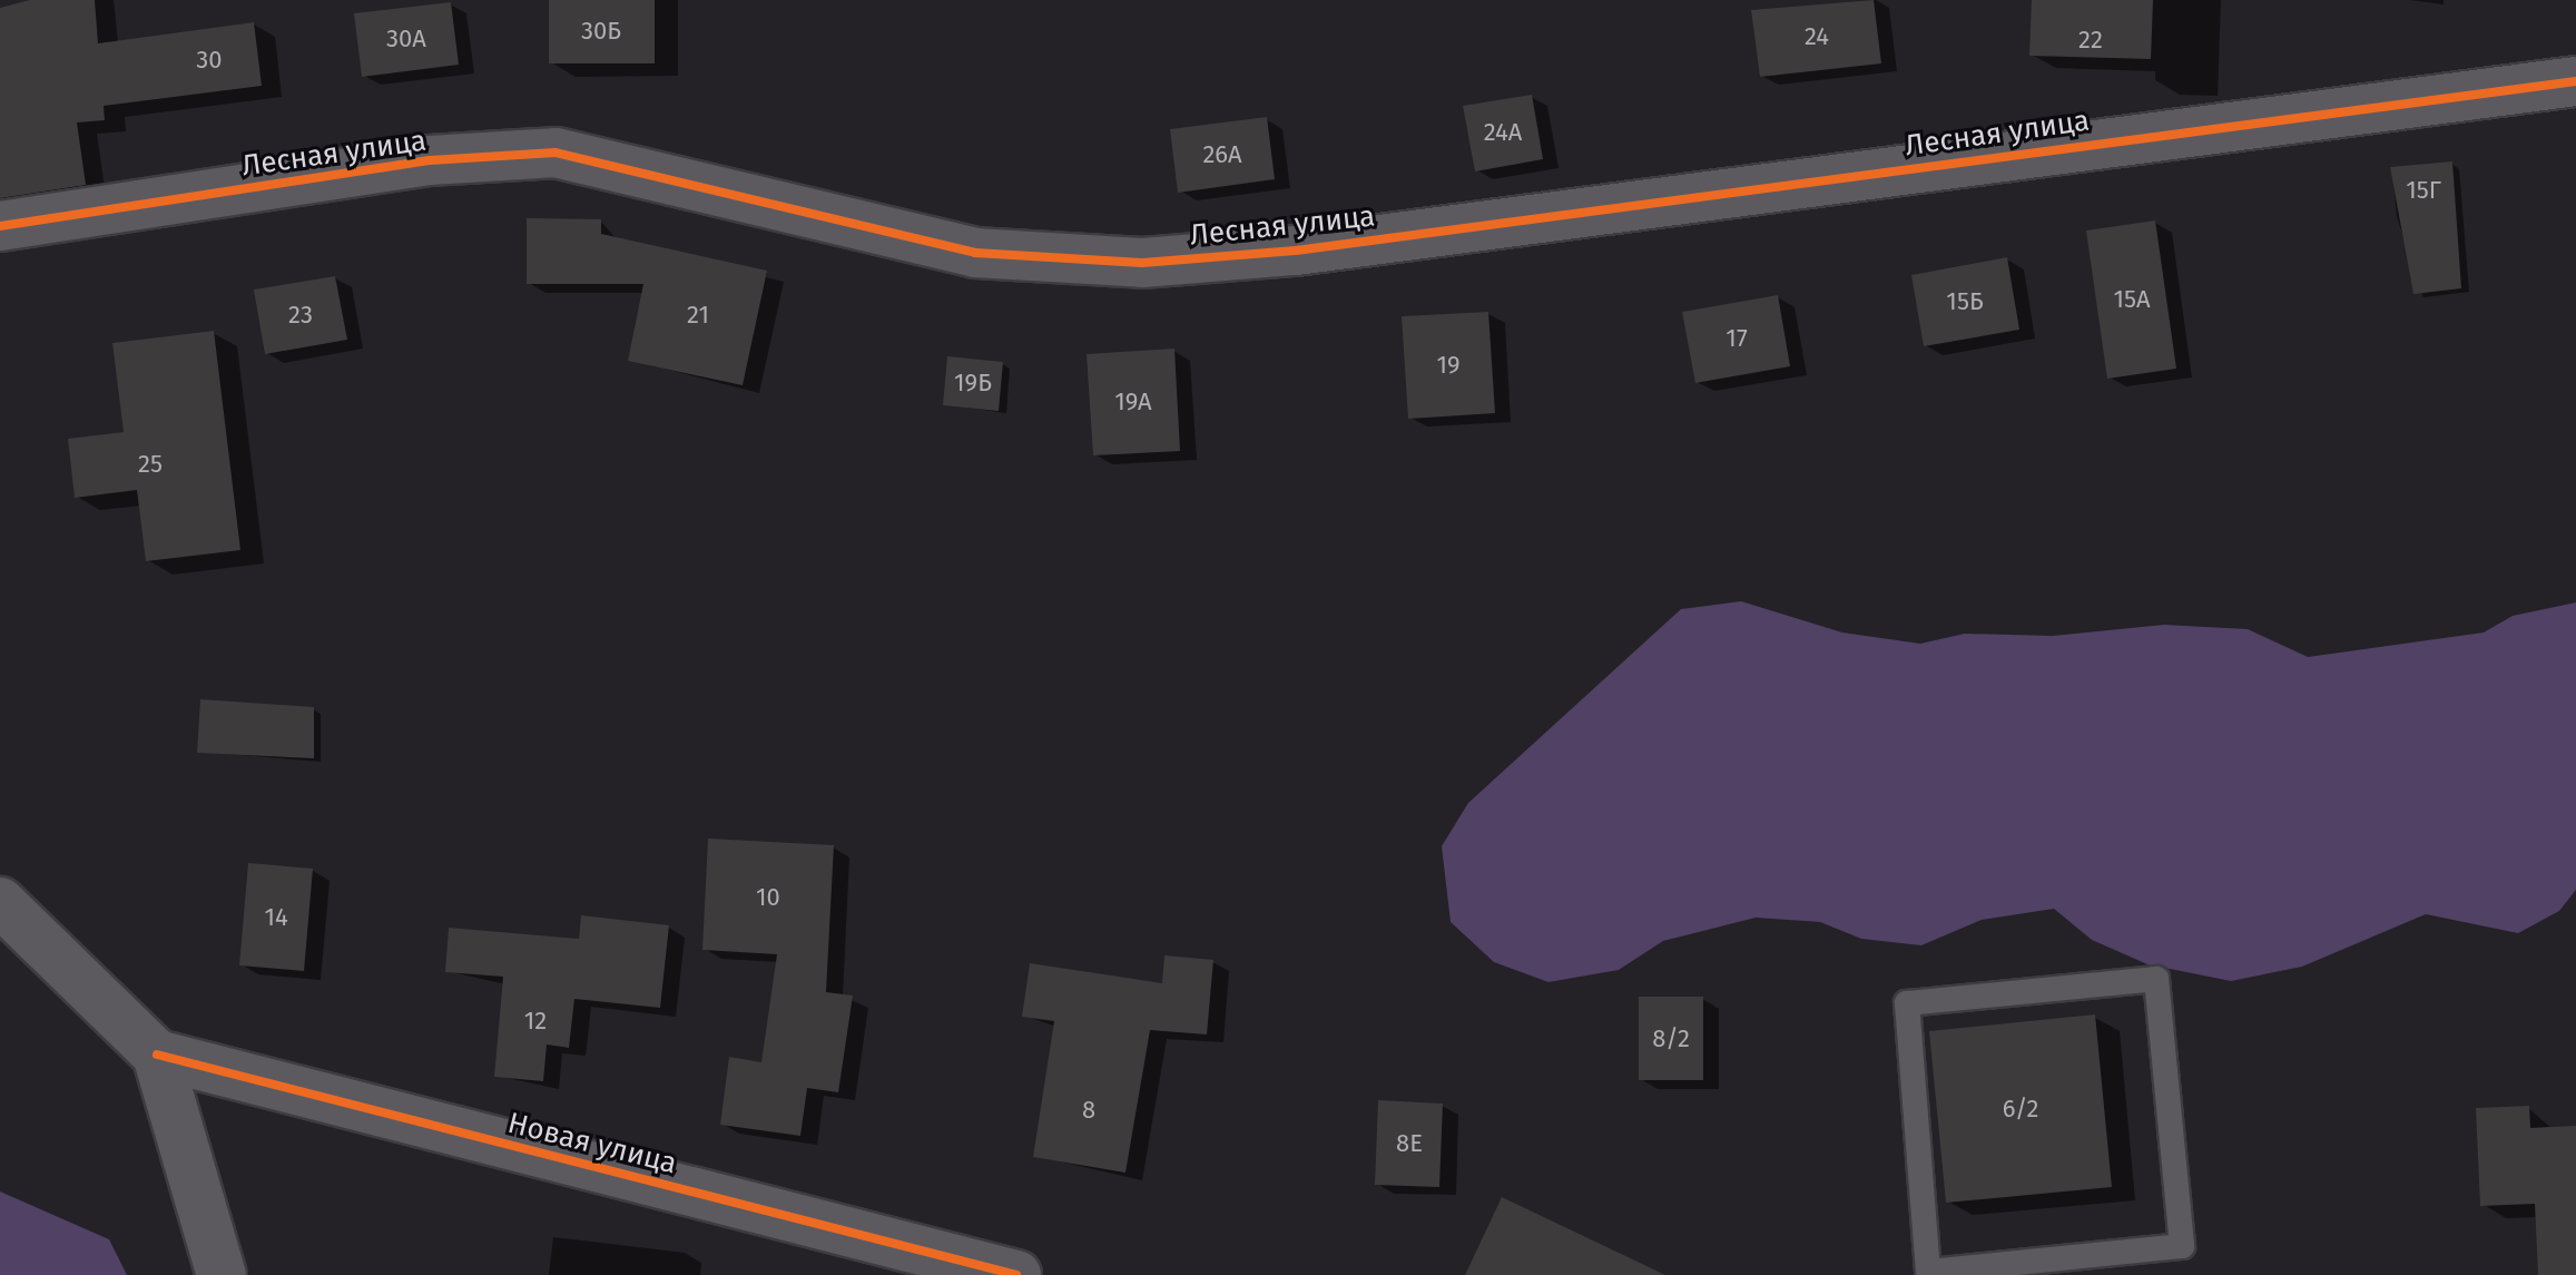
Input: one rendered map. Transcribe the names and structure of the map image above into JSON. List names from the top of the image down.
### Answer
{
  "streets": {
    "street": ["Лесная улица", "Новая улица"]
  },
  "house_numbers": [
    "30Б",
    "24",
    "30А",
    "22",
    "30",
    "24А",
    "26А",
    "15Г",
    "15А",
    "15Б",
    "23",
    "21",
    "17",
    "19",
    "19Б",
    "19А",
    "25",
    "10",
    "14",
    "12",
    "8/2",
    "6/2",
    "8",
    "8Е"
  ]
}
